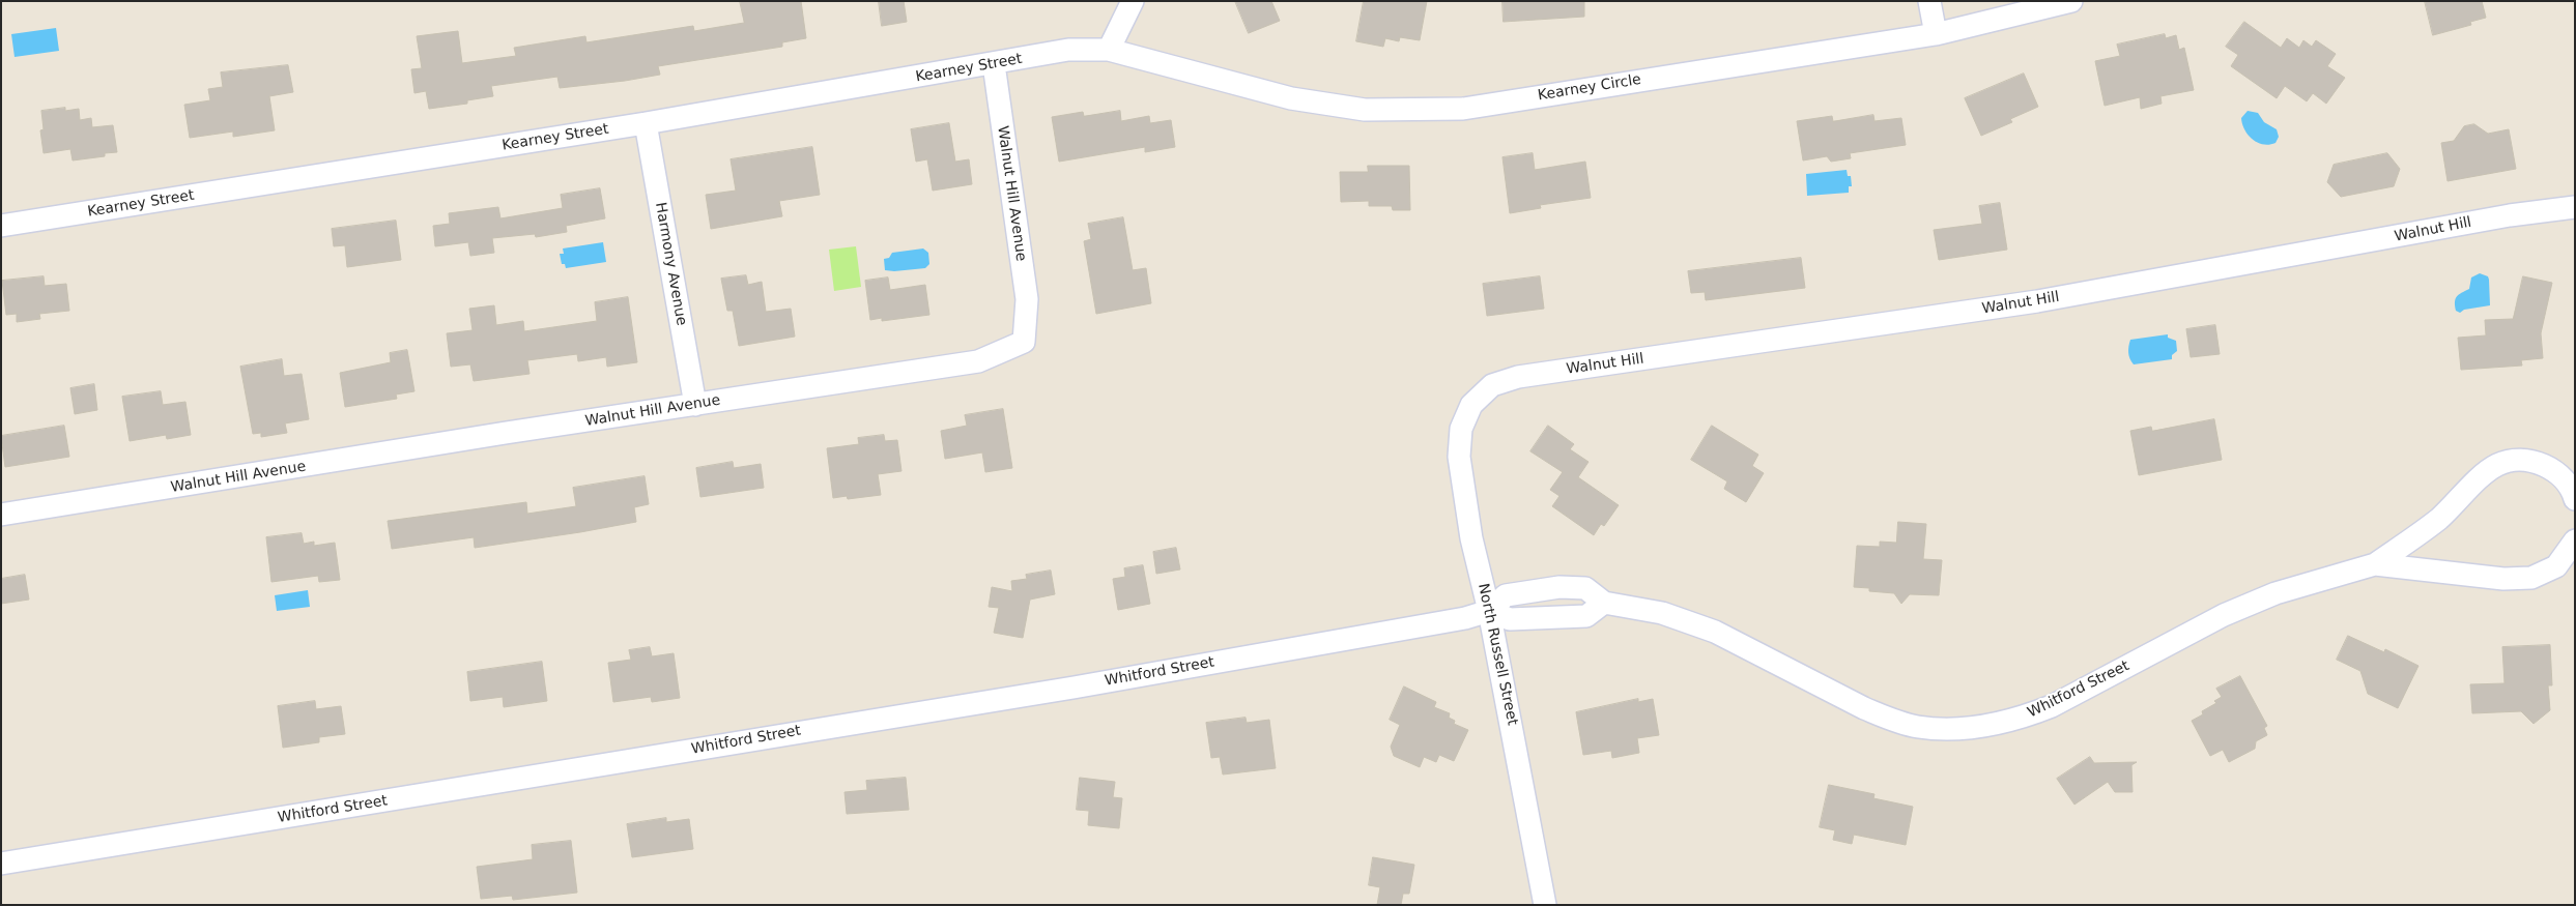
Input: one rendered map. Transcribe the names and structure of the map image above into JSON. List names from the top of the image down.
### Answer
{
  "streets": {
    "street": [
      "Kearney Street",
      "Kearney Circle",
      "Walnut Hill Avenue",
      "Walnut Hill",
      "Harmony Avenue",
      "North Russell Street",
      "Whitford Street"
    ]
  },
  "crossings": [
    ["Kearney Street", "Kearney Circle"],
    ["Kearney Street", "Walnut Hill Avenue"],
    ["Kearney Street", "Harmony Avenue"],
    ["Walnut Hill Avenue", "Harmony Avenue"],
    ["Walnut Hill", "North Russell Street"],
    ["North Russell Street", "Whitford Street"]
  ]
}
